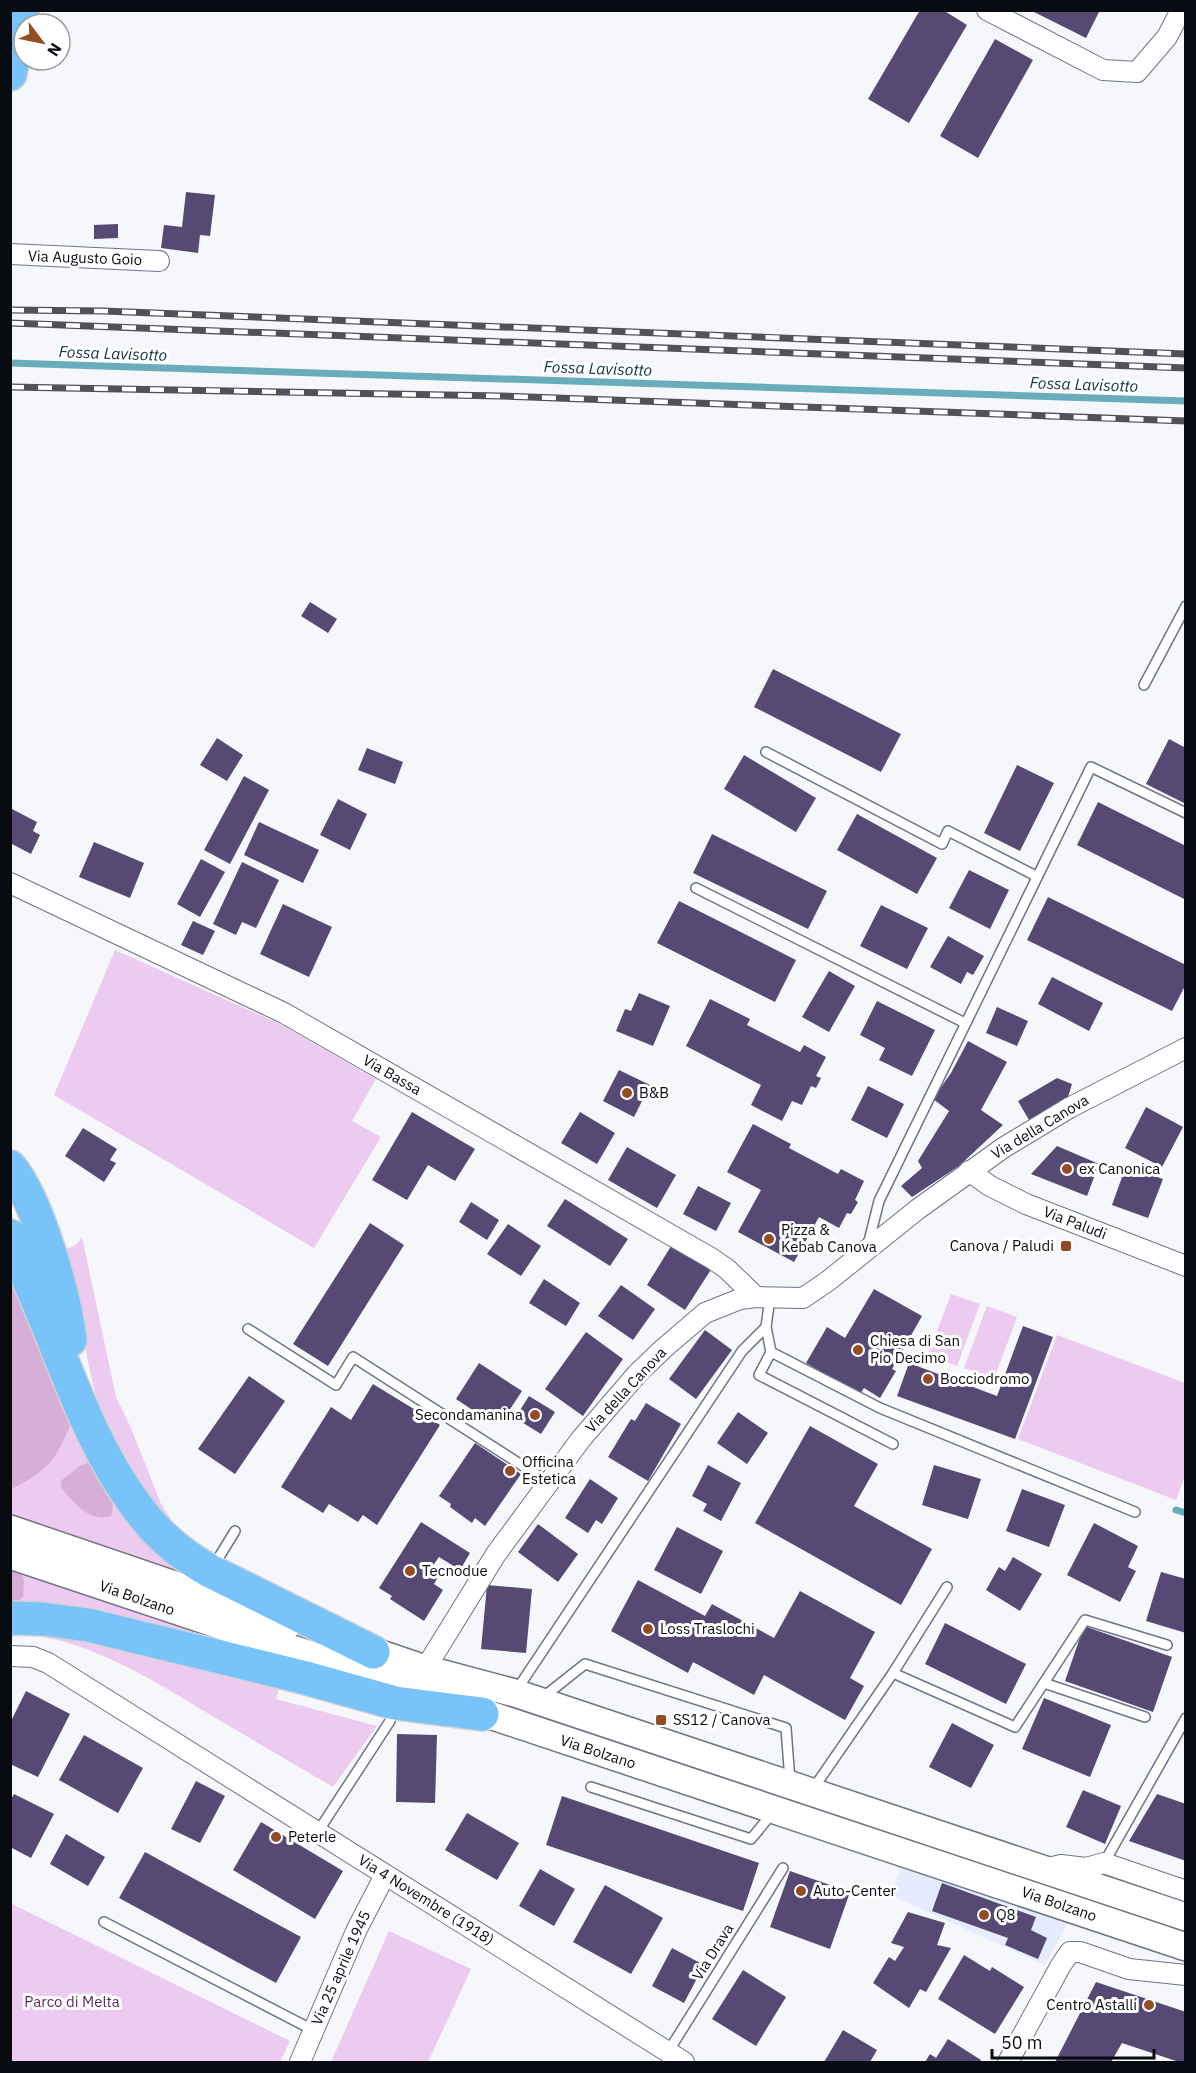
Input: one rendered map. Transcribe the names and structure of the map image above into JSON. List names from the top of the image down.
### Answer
{
  "streets": {
    "main road": ["Via Bolzano"],
    "street": [
      "Via Augusto Goio",
      "Via Bassa",
      "Via della Canova",
      "Via Paludi",
      "Via 4 Novembre (1918)",
      "Via 25 aprile 1945"
    ],
    "lane": ["Via Drava"]
  },
  "crossings": [
    ["Via Bassa", "Via della Canova"],
    ["Via della Canova", "Via Paludi"],
    ["Via della Canova", "Via Bolzano"],
    ["Via 4 Novembre (1918)", "Via Drava"],
    ["Via 4 Novembre (1918)", "Via 25 aprile 1945"]
  ],
  "water": ["Fossa Lavisotto"],
  "parks": ["Parco di Melta"],
  "places": {
    "other": [
      "B&B",
      "ex Canonica",
      "Pizza & Kebab Canova",
      "Chiesa di San Pio Decimo",
      "Bocciodromo",
      "Secondamanina",
      "Officina Estetica",
      "Tecnodue",
      "Loss Traslochi",
      "Peterle",
      "Auto-Center",
      "Q8",
      "Centro Astalli"
    ],
    "transit": ["Canova / Paludi", "SS12 / Canova"]
  },
  "scale_bar": "50 m",
  "north": "bottom right"
}
